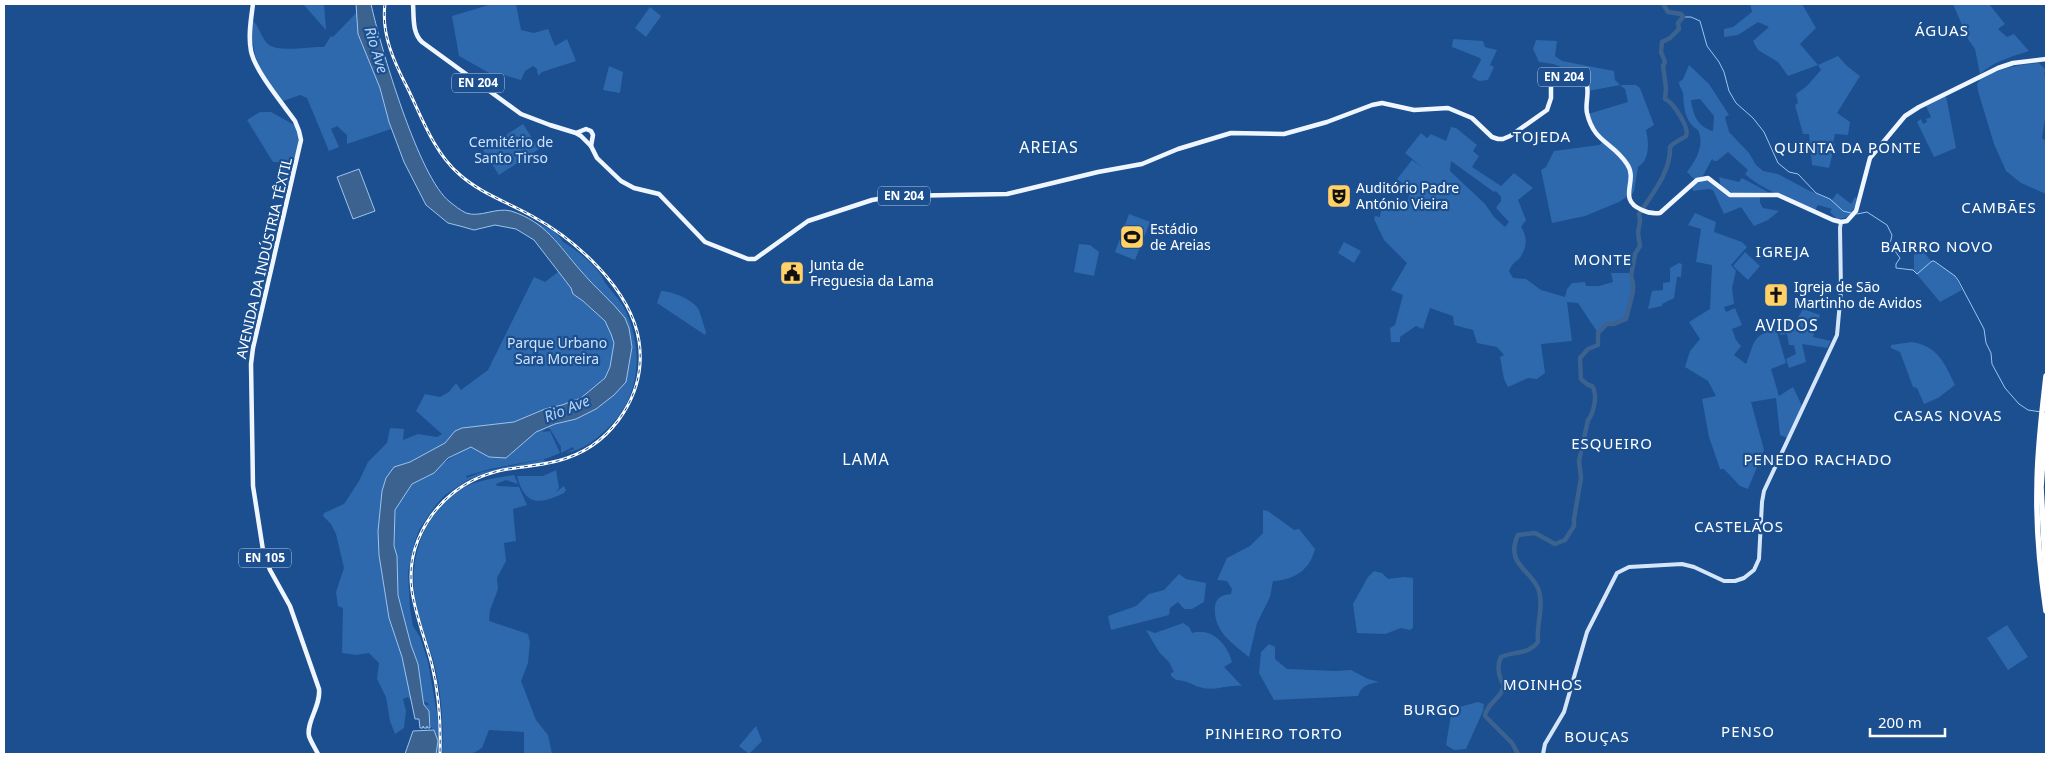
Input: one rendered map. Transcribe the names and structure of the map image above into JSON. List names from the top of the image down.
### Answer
{
  "streets": {
    "main road": ["EN 204", "AVENIDA DA INDÚSTRIA TÊXTIL", "EN 105"]
  },
  "districts": [
    "ÁGUAS",
    "TOJEDA",
    "AREIAS",
    "QUINTA DA PONTE",
    "CAMBÃES",
    "BAIRRO NOVO",
    "IGREJA",
    "MONTE",
    "AVIDOS",
    "CASAS NOVAS",
    "ESQUEIRO",
    "LAMA",
    "PENEDO RACHADO",
    "CASTELÃOS",
    "MOINHOS",
    "BURGO",
    "PENSO",
    "PINHEIRO TORTO",
    "BOUÇAS"
  ],
  "water": ["Rio Ave"],
  "parks": ["Cemitério de Santo Tirso", "Parque Urbano Sara Moreira"],
  "places": {
    "theatre": ["Auditório Padre António Vieira"],
    "sports": ["Estádio de Areias"],
    "public building": ["Junta de Freguesia da Lama"],
    "church": ["Igreja de São Martinho de Avidos"]
  },
  "scale_bar": "200 m"
}
